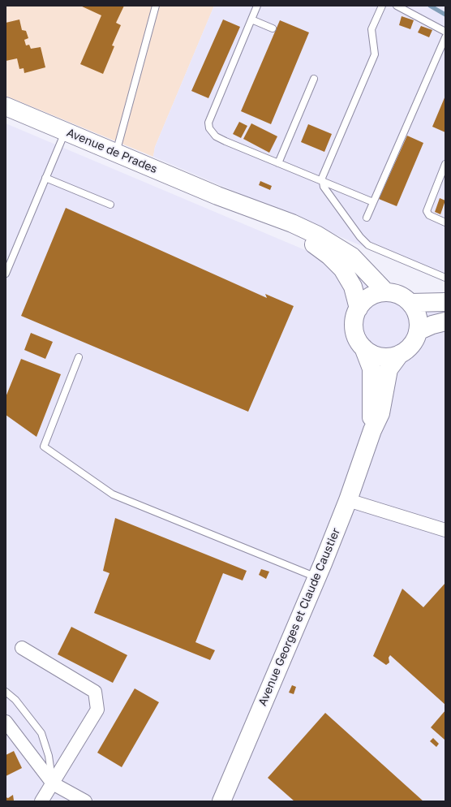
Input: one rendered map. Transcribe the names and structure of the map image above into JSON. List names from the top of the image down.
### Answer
{
  "streets": {
    "main road": ["Avenue de Prades", "Avenue Georges et Claude Caustier"]
  },
  "crossings": [
    ["Avenue de Prades", "Avenue Georges et Claude Caustier"]
  ]
}
